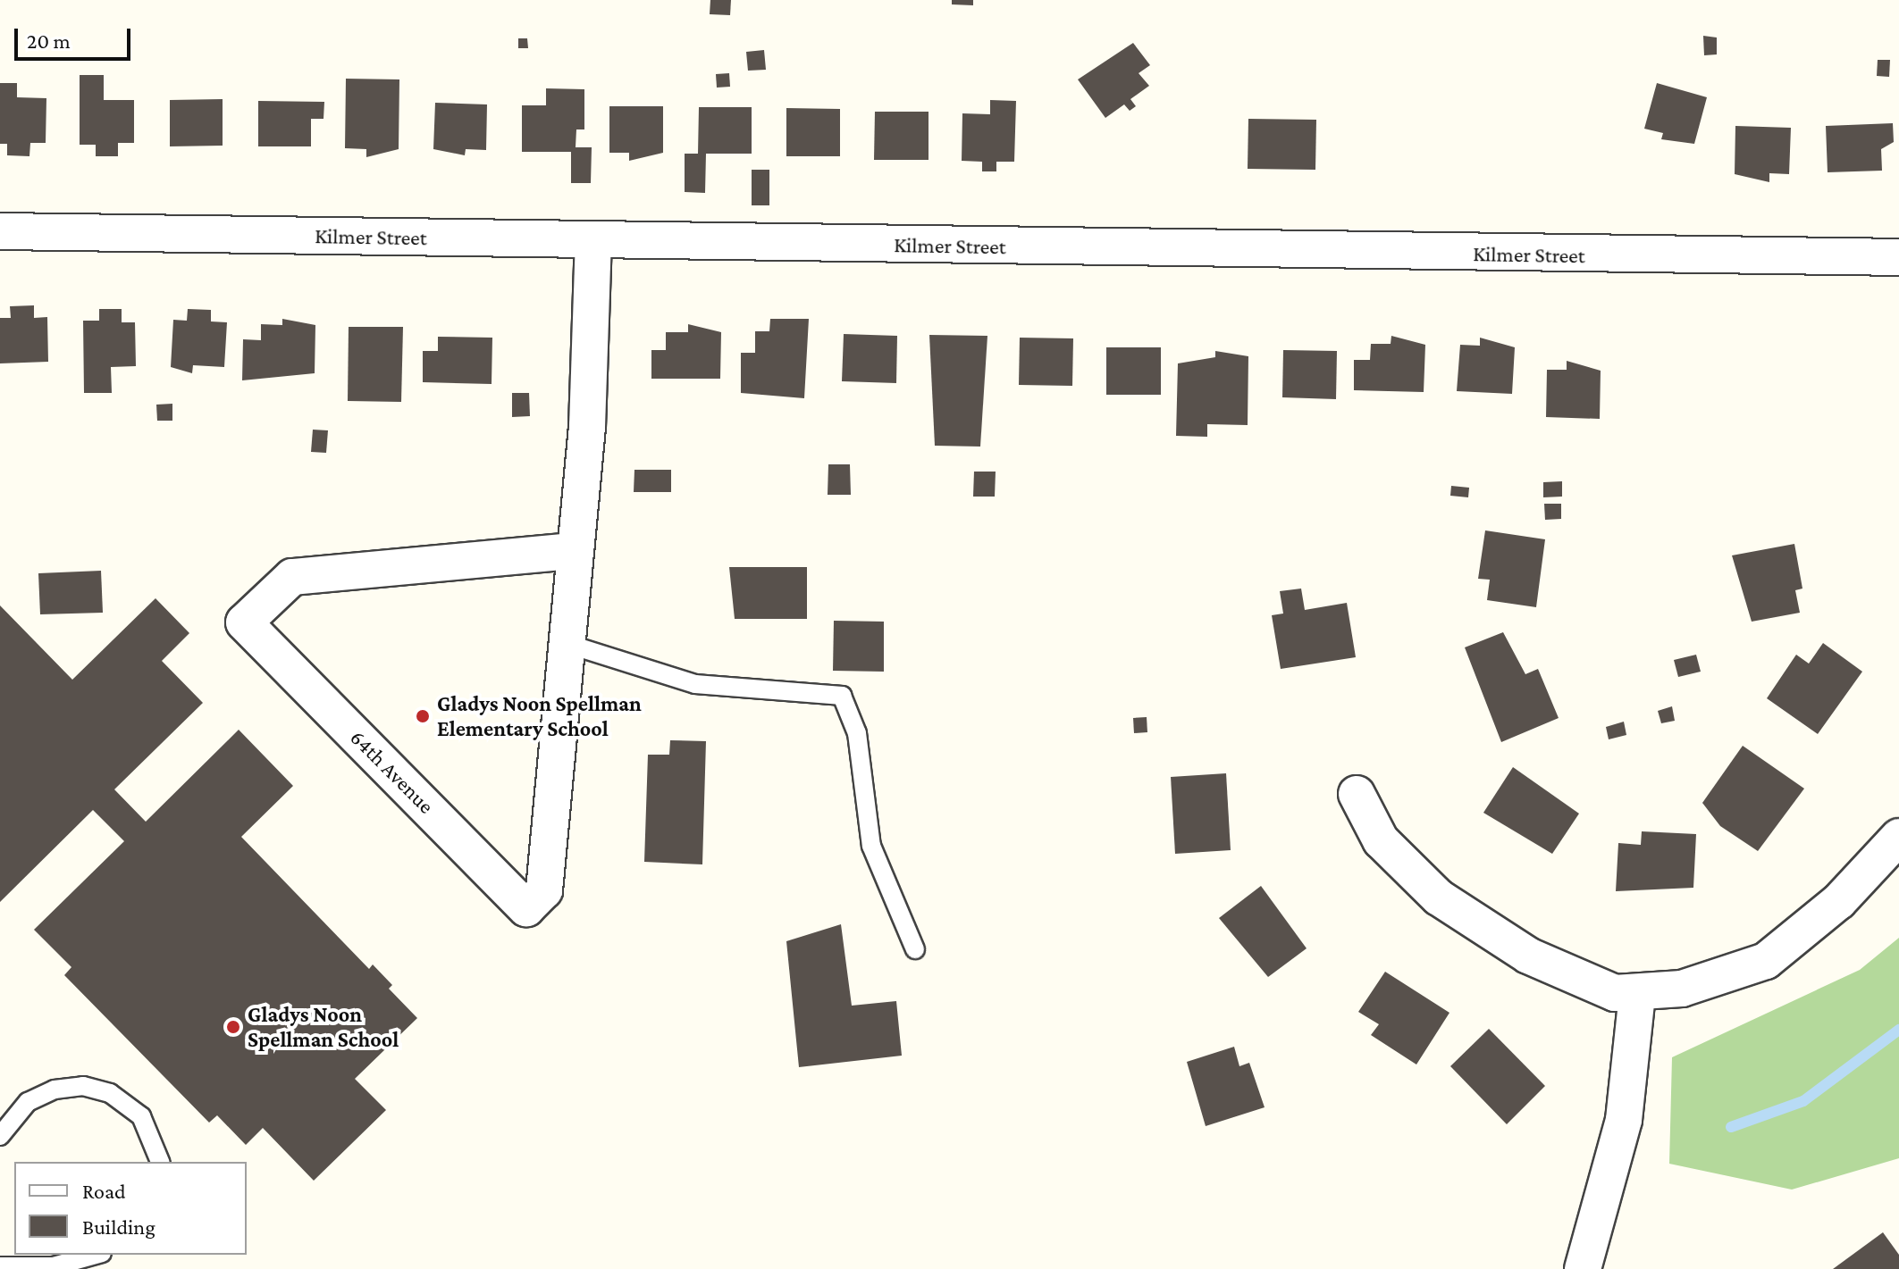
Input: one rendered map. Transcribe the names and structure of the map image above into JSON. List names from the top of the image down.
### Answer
{
  "streets": {
    "street": ["Kilmer Street", "64th Avenue"]
  },
  "crossings": [
    ["Kilmer Street", "64th Avenue"]
  ],
  "places": ["Gladys Noon Spellman Elementary School", "Gladys Noon Spellman School"],
  "legend": ["Road", "Building"],
  "scale_bar": "20 m"
}
